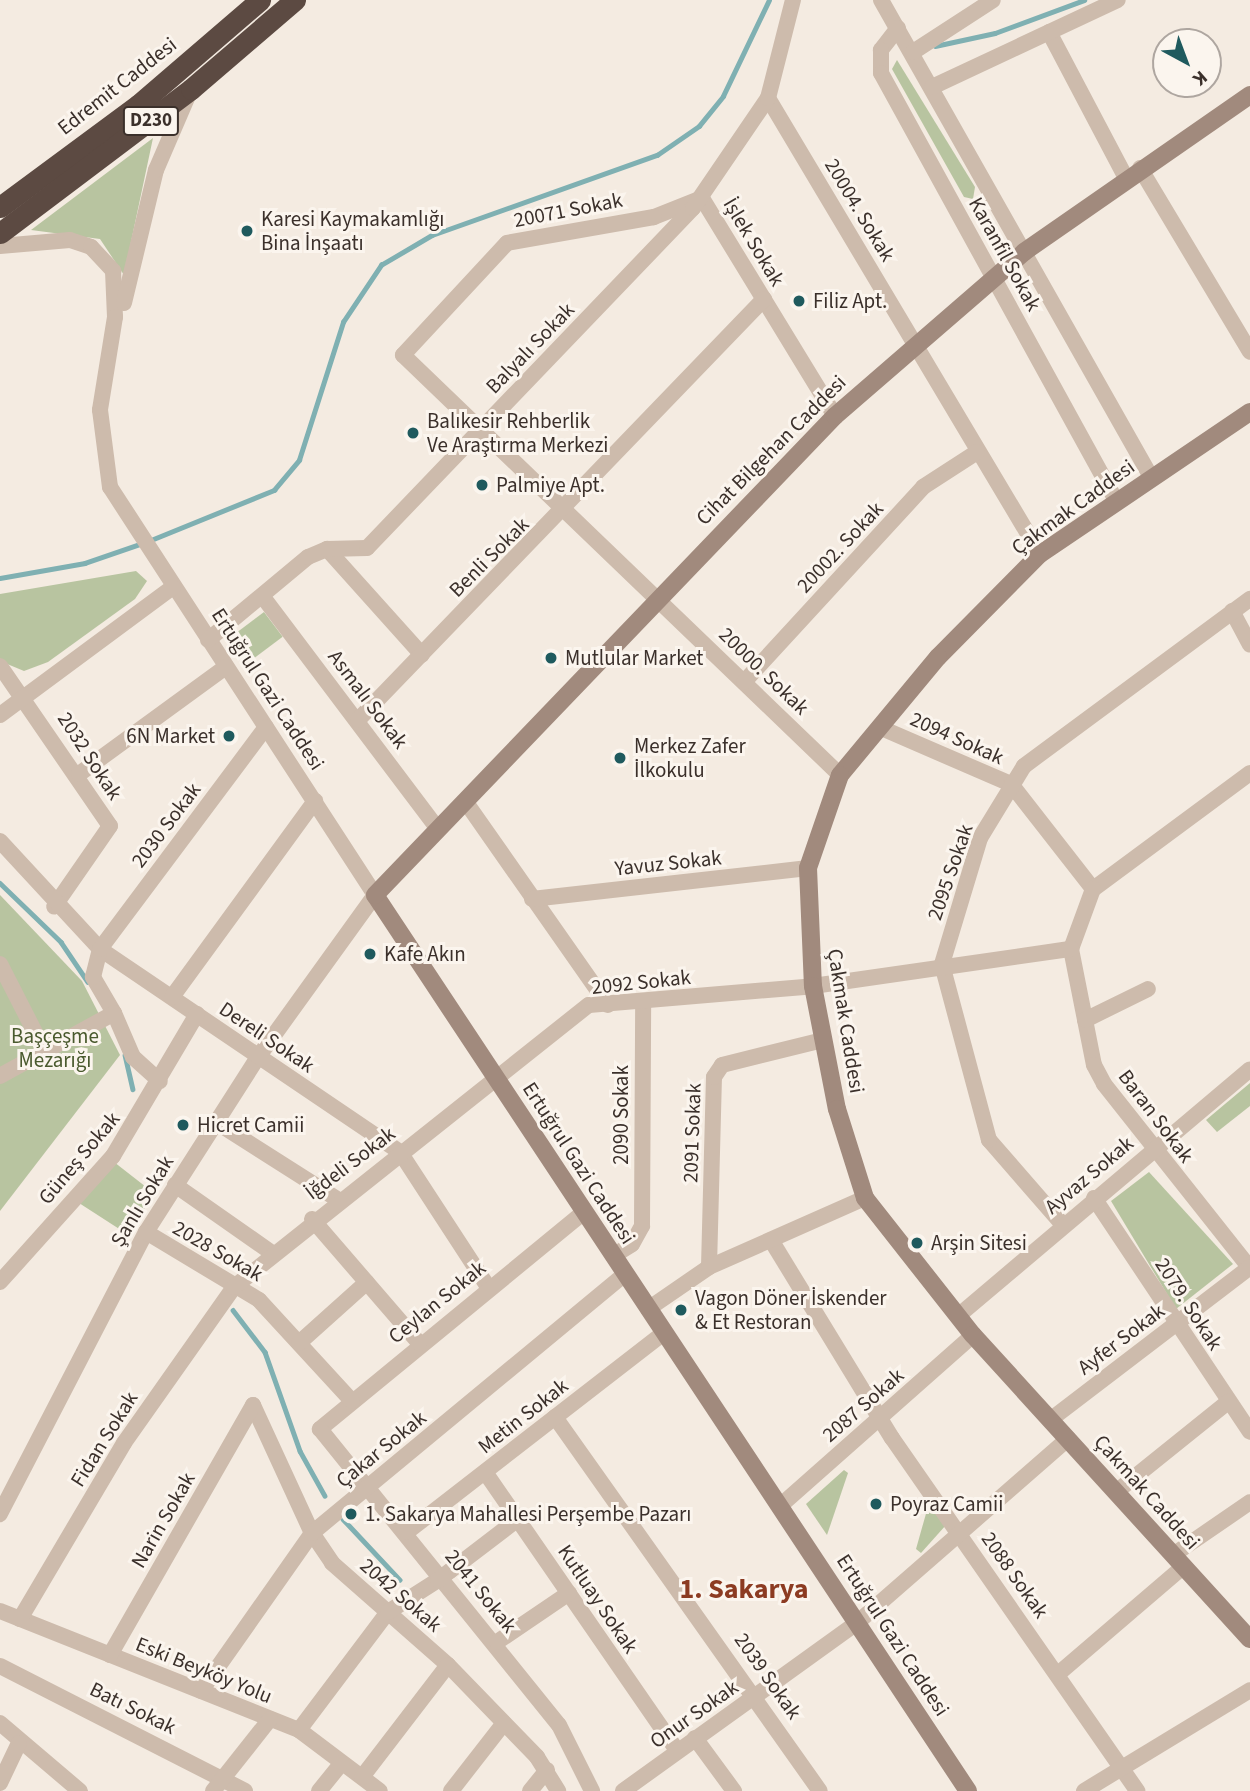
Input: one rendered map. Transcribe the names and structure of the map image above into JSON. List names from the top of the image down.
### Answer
{
  "streets": {
    "highway": ["Edremit Caddesi", "D230"],
    "main road": ["Cihat Bilgehan Caddesi", "Çakmak Caddesi", "Ertuğrul Gazi Caddesi"],
    "street": [
      "20071 Sokak",
      "20004. Sokak",
      "İşlek Sokak",
      "Karanfil Sokak",
      "Balyalı Sokak",
      "20002. Sokak",
      "Benli Sokak",
      "20000. Sokak",
      "Asmalı Sokak",
      "2094 Sokak",
      "2032 Sokak",
      "2030 Sokak",
      "Yavuz Sokak",
      "2095 Sokak",
      "2092 Sokak",
      "Dereli Sokak",
      "2090 Sokak",
      "Baran Sokak",
      "2091 Sokak",
      "Güneş Sokak",
      "İğdeli Sokak",
      "Ayvaz Sokak",
      "Şanlı Sokak",
      "2028 Sokak",
      "Ceylan Sokak",
      "2079. Sokak",
      "Ayfer Sokak",
      "2087 Sokak",
      "Metin Sokak",
      "Fidan Sokak",
      "Çakar Sokak",
      "Narin Sokak",
      "2088 Sokak",
      "2041 Sokak",
      "2042 Sokak",
      "Kutluay Sokak",
      "Eski Beyköy Yolu",
      "2039 Sokak",
      "Batı Sokak",
      "Onur Sokak"
    ]
  },
  "crossings": [
    ["20071 Sokak", "İşlek Sokak"],
    ["20071 Sokak", "Balyalı Sokak"],
    ["20071 Sokak", "20000. Sokak"],
    ["20004. Sokak", "Balyalı Sokak"],
    ["20004. Sokak", "Cihat Bilgehan Caddesi"],
    ["20004. Sokak", "Çakmak Caddesi"],
    ["20004. Sokak", "20002. Sokak"],
    ["İşlek Sokak", "Balyalı Sokak"],
    ["İşlek Sokak", "Cihat Bilgehan Caddesi"],
    ["İşlek Sokak", "Benli Sokak"],
    ["Karanfil Sokak", "Cihat Bilgehan Caddesi"],
    ["Karanfil Sokak", "Çakmak Caddesi"],
    ["Balyalı Sokak", "20000. Sokak"],
    ["Cihat Bilgehan Caddesi", "20000. Sokak"],
    ["Cihat Bilgehan Caddesi", "Ertuğrul Gazi Caddesi"],
    ["Cihat Bilgehan Caddesi", "Asmalı Sokak"],
    ["Cihat Bilgehan Caddesi", "Şanlı Sokak"],
    ["Çakmak Caddesi", "20000. Sokak"],
    ["Çakmak Caddesi", "2094 Sokak"],
    ["Çakmak Caddesi", "Yavuz Sokak"],
    ["Çakmak Caddesi", "2092 Sokak"],
    ["Çakmak Caddesi", "2091 Sokak"],
    ["Çakmak Caddesi", "Ayvaz Sokak"],
    ["Çakmak Caddesi", "Ayfer Sokak"],
    ["Çakmak Caddesi", "2087 Sokak"],
    ["Çakmak Caddesi", "Onur Sokak"],
    ["20002. Sokak", "20000. Sokak"],
    ["Benli Sokak", "20000. Sokak"],
    ["Benli Sokak", "Asmalı Sokak"],
    ["Ertuğrul Gazi Caddesi", "2030 Sokak"],
    ["Ertuğrul Gazi Caddesi", "2092 Sokak"],
    ["Ertuğrul Gazi Caddesi", "2090 Sokak"],
    ["Ertuğrul Gazi Caddesi", "İğdeli Sokak"],
    ["Ertuğrul Gazi Caddesi", "Şanlı Sokak"],
    ["Ertuğrul Gazi Caddesi", "Ceylan Sokak"],
    ["Ertuğrul Gazi Caddesi", "2087 Sokak"],
    ["Ertuğrul Gazi Caddesi", "Metin Sokak"],
    ["Ertuğrul Gazi Caddesi", "Çakar Sokak"],
    ["Ertuğrul Gazi Caddesi", "Onur Sokak"],
    ["2094 Sokak", "2095 Sokak"],
    ["2032 Sokak", "Dereli Sokak"],
    ["2030 Sokak", "Dereli Sokak"],
    ["2095 Sokak", "2092 Sokak"],
    ["2092 Sokak", "2090 Sokak"],
    ["2092 Sokak", "Baran Sokak"],
    ["2092 Sokak", "İğdeli Sokak"],
    ["Dereli Sokak", "Güneş Sokak"],
    ["Dereli Sokak", "İğdeli Sokak"],
    ["Dereli Sokak", "Şanlı Sokak"],
    ["Dereli Sokak", "Ceylan Sokak"],
    ["Baran Sokak", "Ayvaz Sokak"],
    ["Baran Sokak", "Ayfer Sokak"],
    ["İğdeli Sokak", "2028 Sokak"],
    ["İğdeli Sokak", "Fidan Sokak"],
    ["Ayvaz Sokak", "2079. Sokak"],
    ["Şanlı Sokak", "2028 Sokak"],
    ["2028 Sokak", "Ceylan Sokak"],
    ["2028 Sokak", "Fidan Sokak"],
    ["Ceylan Sokak", "2041 Sokak"],
    ["2079. Sokak", "Ayfer Sokak"],
    ["2087 Sokak", "2088 Sokak"],
    ["Metin Sokak", "2041 Sokak"],
    ["Metin Sokak", "Kutluay Sokak"],
    ["Metin Sokak", "2039 Sokak"],
    ["Fidan Sokak", "Eski Beyköy Yolu"],
    ["Çakar Sokak", "2041 Sokak"],
    ["Çakar Sokak", "2042 Sokak"],
    ["Çakar Sokak", "Eski Beyköy Yolu"],
    ["Narin Sokak", "2042 Sokak"],
    ["Narin Sokak", "Eski Beyköy Yolu"],
    ["2088 Sokak", "Onur Sokak"],
    ["Kutluay Sokak", "Onur Sokak"],
    ["2039 Sokak", "Onur Sokak"]
  ],
  "districts": ["1. Sakarya"],
  "parks": ["Başçeşme Mezarığı"],
  "places": [
    "Karesi Kaymakamlığı Bina İnşaatı",
    "Filiz Apt.",
    "Balıkesir Rehberlik Ve Araştırma Merkezi",
    "Palmiye Apt.",
    "Mutlular Market",
    "6N Market",
    "Merkez Zafer İlkokulu",
    "Kafe Akın",
    "Hicret Camii",
    "Arşin Sitesi",
    "Vagon Döner İskender & Et Restoran",
    "Poyraz Camii",
    "1. Sakarya Mahallesi Perşembe Pazarı"
  ],
  "north": "bottom right"
}
